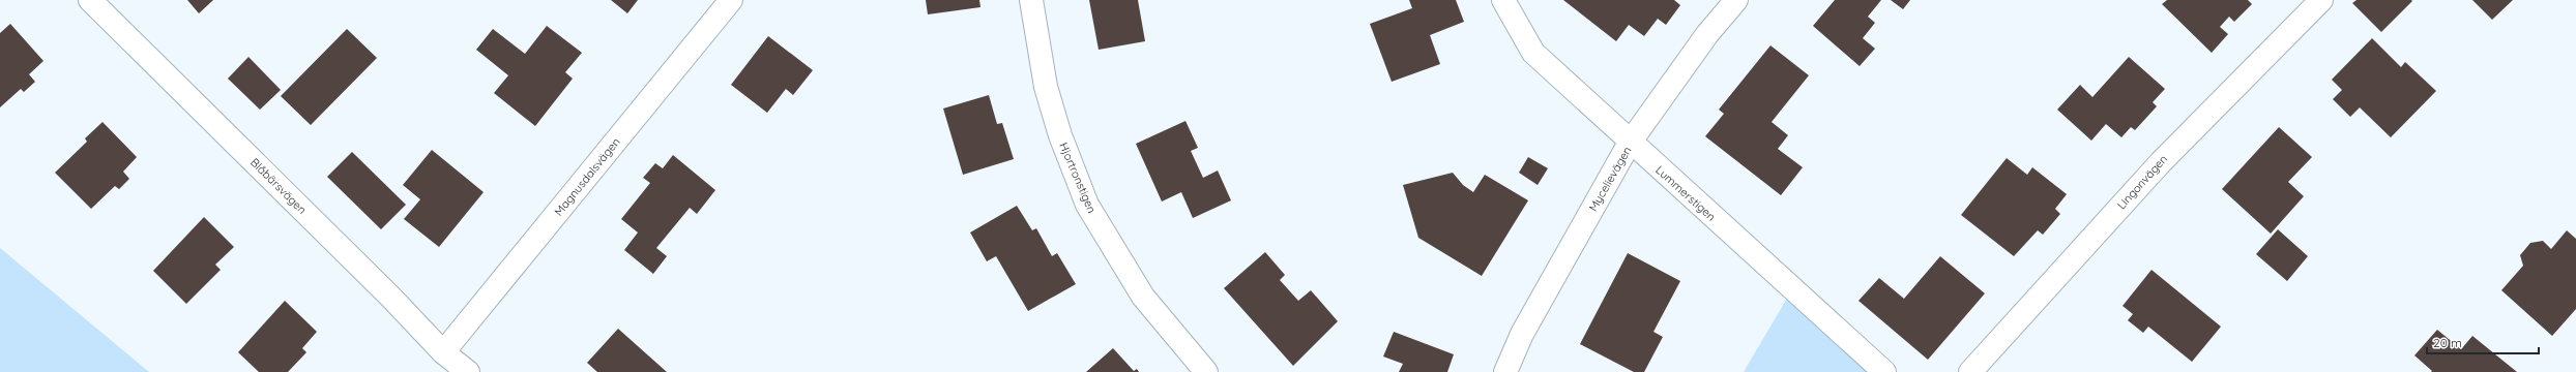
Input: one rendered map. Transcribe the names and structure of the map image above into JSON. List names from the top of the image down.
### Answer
{
  "streets": {
    "street": [
      "Magnusdalsvägen",
      "Hjortronstigen",
      "Mycelievägen",
      "Lingonvägen",
      "Blåbärsvägen",
      "Lummerstigen"
    ]
  },
  "crossings": [
    ["Magnusdalsvägen", "Blåbärsvägen"],
    ["Mycelievägen", "Lummerstigen"]
  ],
  "scale_bar": "20 m"
}
